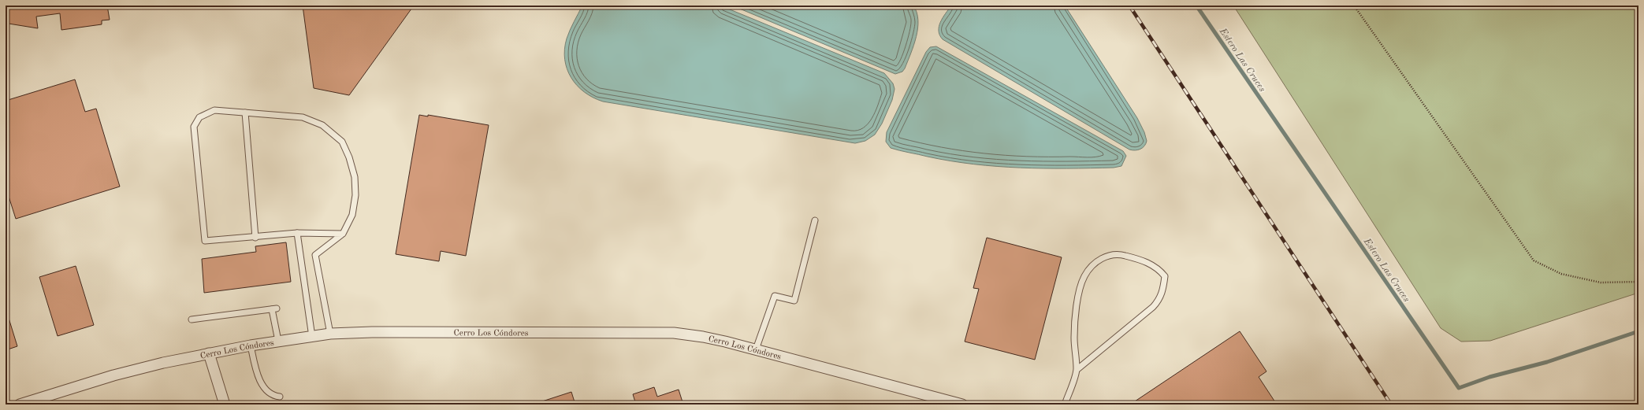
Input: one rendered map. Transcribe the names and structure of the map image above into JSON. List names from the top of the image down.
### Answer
{
  "streets": {
    "street": ["Cerro Los Cóndores"]
  },
  "water": ["Estero Las Cruces"]
}
